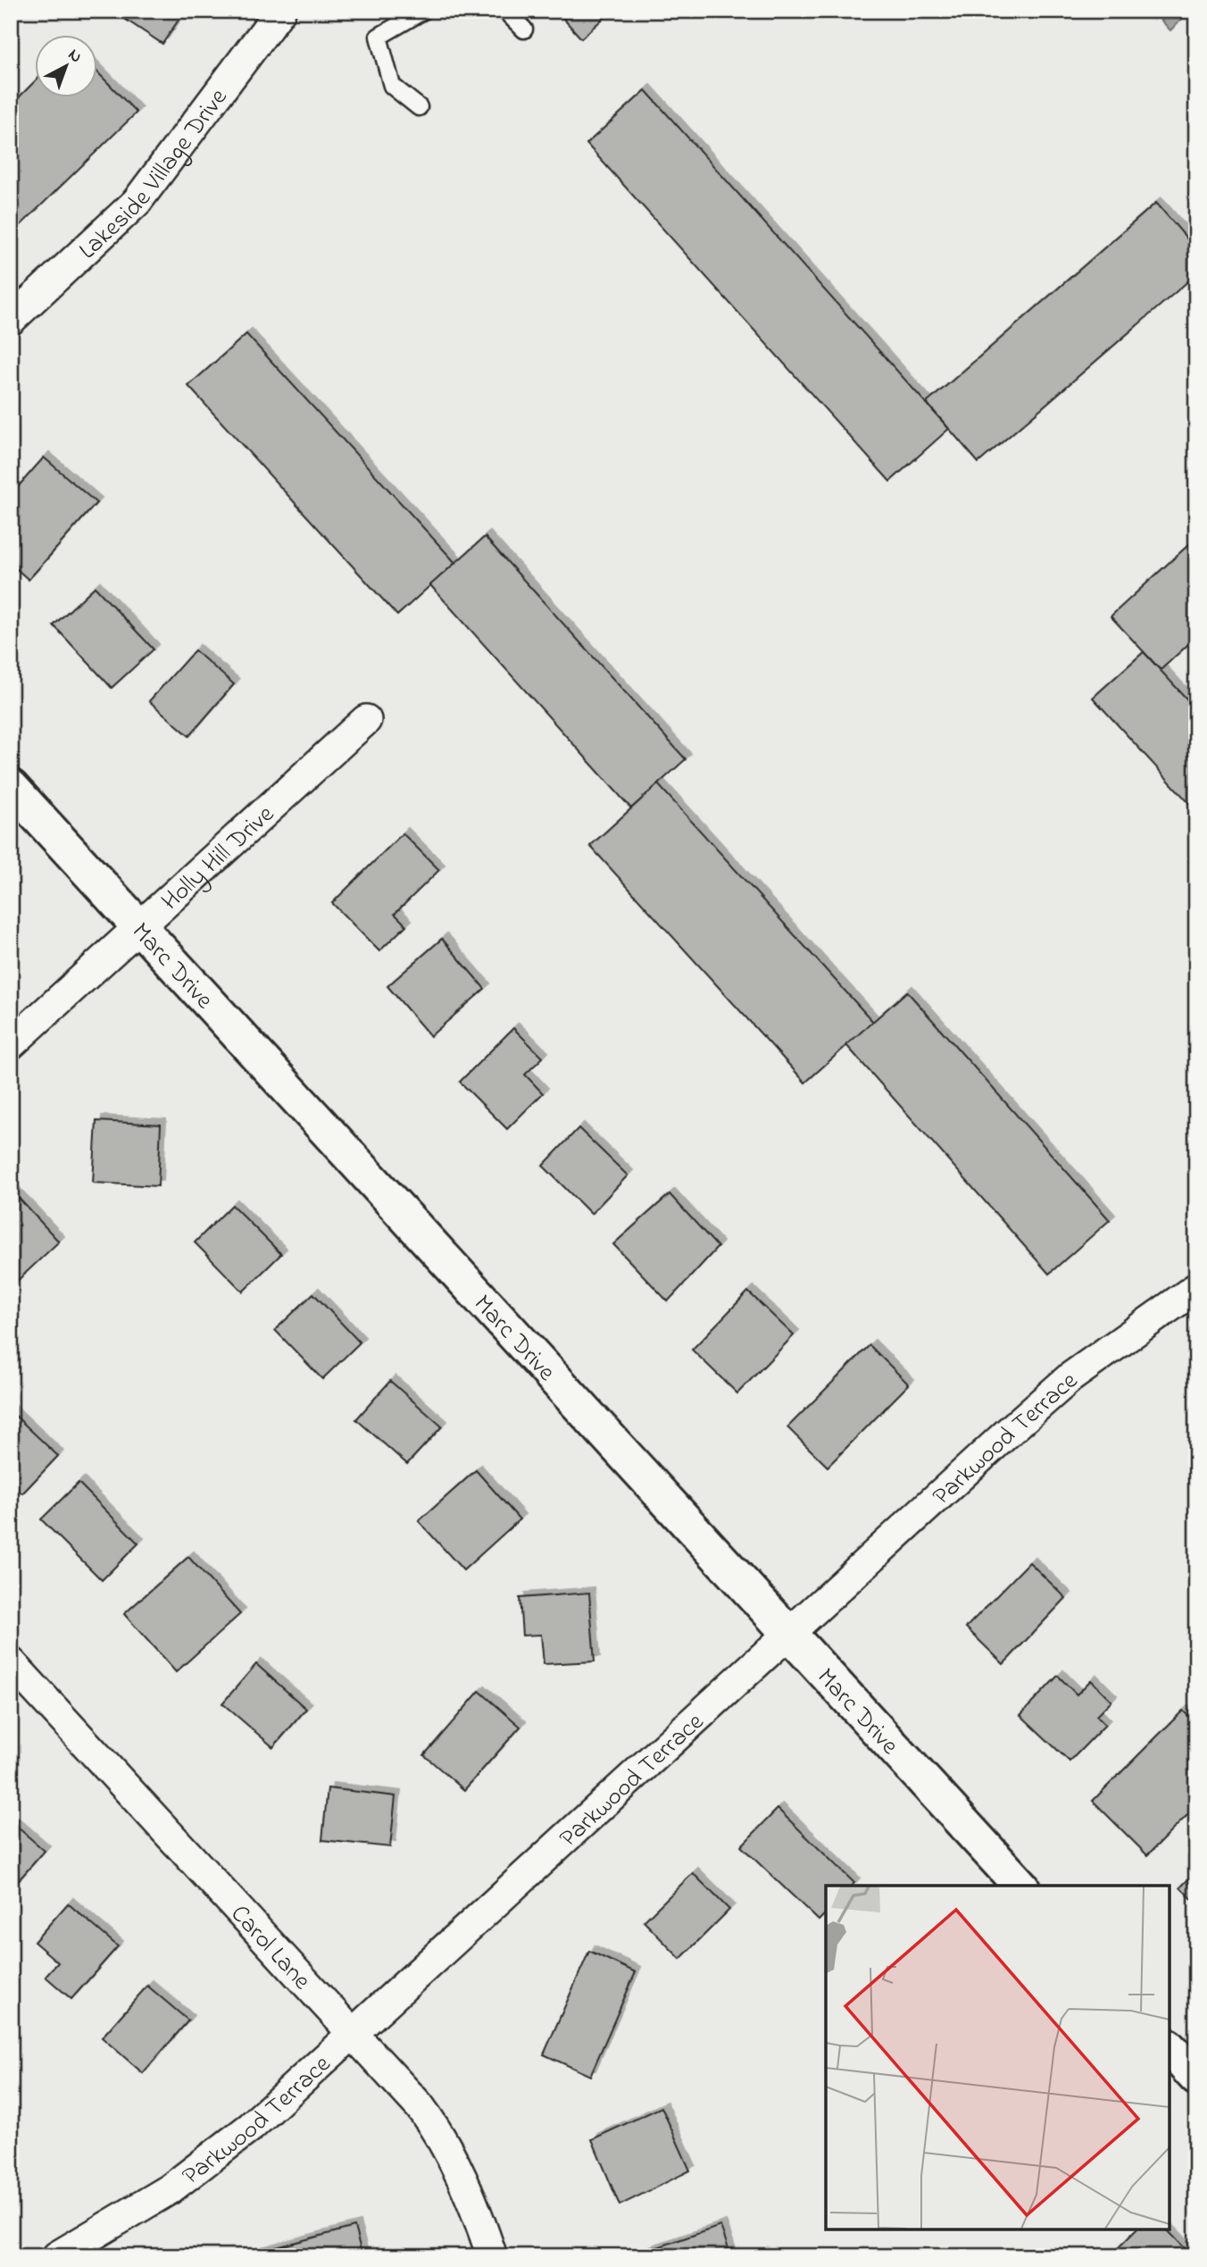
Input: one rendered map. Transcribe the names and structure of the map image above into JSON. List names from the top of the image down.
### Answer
{
  "streets": {
    "street": [
      "Lakeside Village Drive",
      "Holly Hill Drive",
      "Marc Drive",
      "Parkwood Terrace",
      "Carol Lane"
    ]
  },
  "crossings": [
    ["Holly Hill Drive", "Marc Drive"],
    ["Marc Drive", "Parkwood Terrace"],
    ["Parkwood Terrace", "Carol Lane"]
  ],
  "north": "top right"
}
